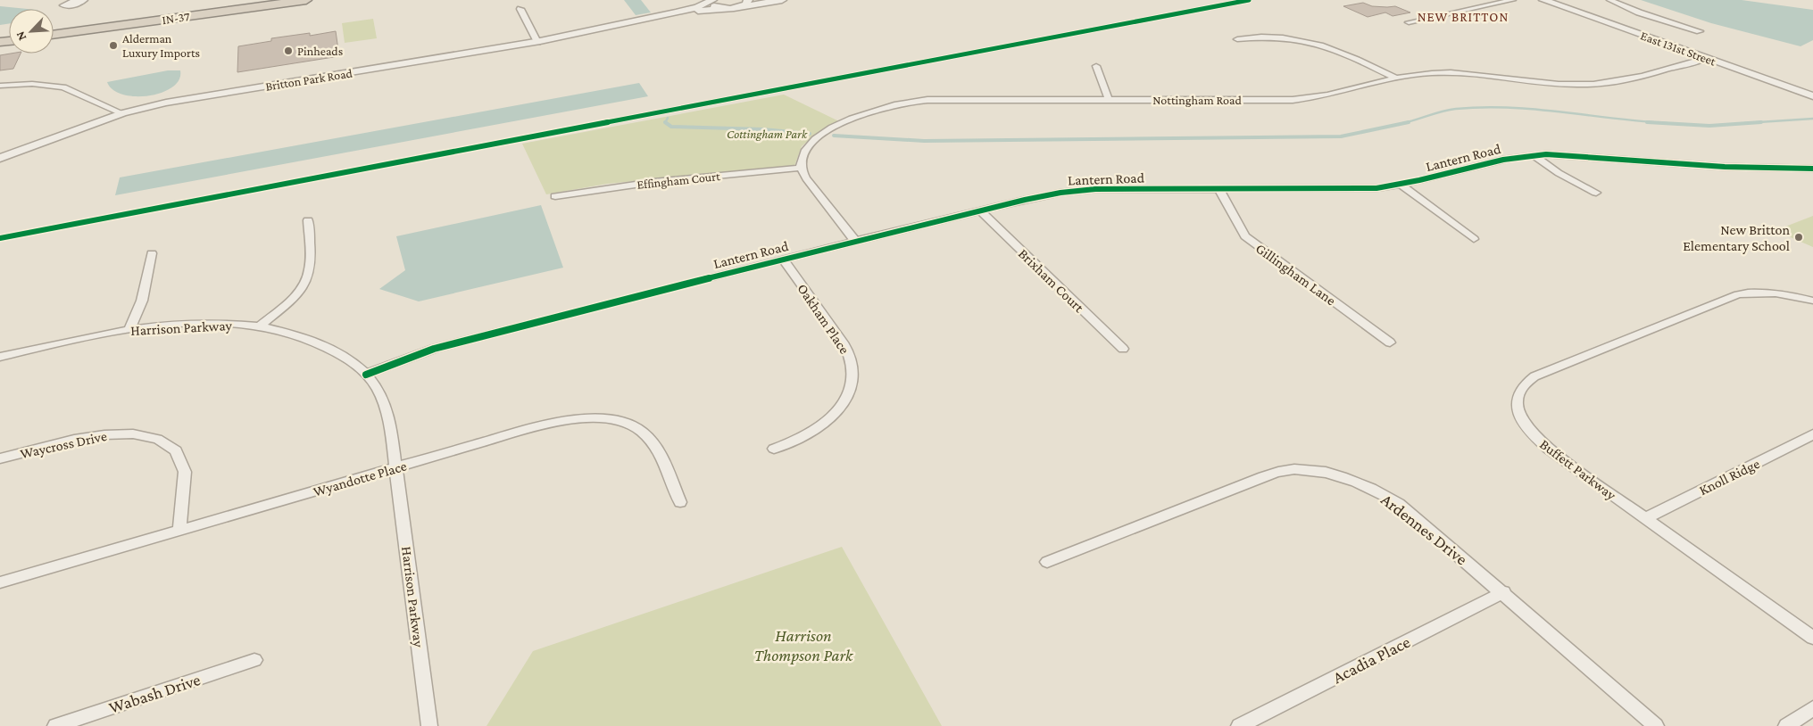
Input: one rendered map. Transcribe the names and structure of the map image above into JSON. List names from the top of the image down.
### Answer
{
  "streets": {
    "highway": ["IN-37"],
    "street": [
      "East 131st Street",
      "Britton Park Road",
      "Nottingham Road",
      "Lantern Road",
      "Effingham Court",
      "Gillingham Lane",
      "Brixham Court",
      "Oakham Place",
      "Harrison Parkway",
      "Waycross Drive",
      "Buffett Parkway",
      "Knoll Ridge",
      "Wyandotte Place",
      "Ardennes Drive",
      "Acadia Place",
      "Wabash Drive"
    ]
  },
  "crossings": [
    ["East 131st Street", "Nottingham Road"],
    ["Nottingham Road", "Effingham Court"],
    ["Lantern Road", "Gillingham Lane"],
    ["Lantern Road", "Brixham Court"],
    ["Lantern Road", "Oakham Place"],
    ["Lantern Road", "Harrison Parkway"],
    ["Harrison Parkway", "Wyandotte Place"],
    ["Waycross Drive", "Wyandotte Place"],
    ["Buffett Parkway", "Knoll Ridge"],
    ["Ardennes Drive", "Acadia Place"]
  ],
  "districts": ["NEW BRITTON"],
  "parks": ["Cottingham Park", "Harrison Thompson Park"],
  "places": ["Alderman Luxury Imports", "Pinheads", "New Britton Elementary School"],
  "north": "bottom left"
}
